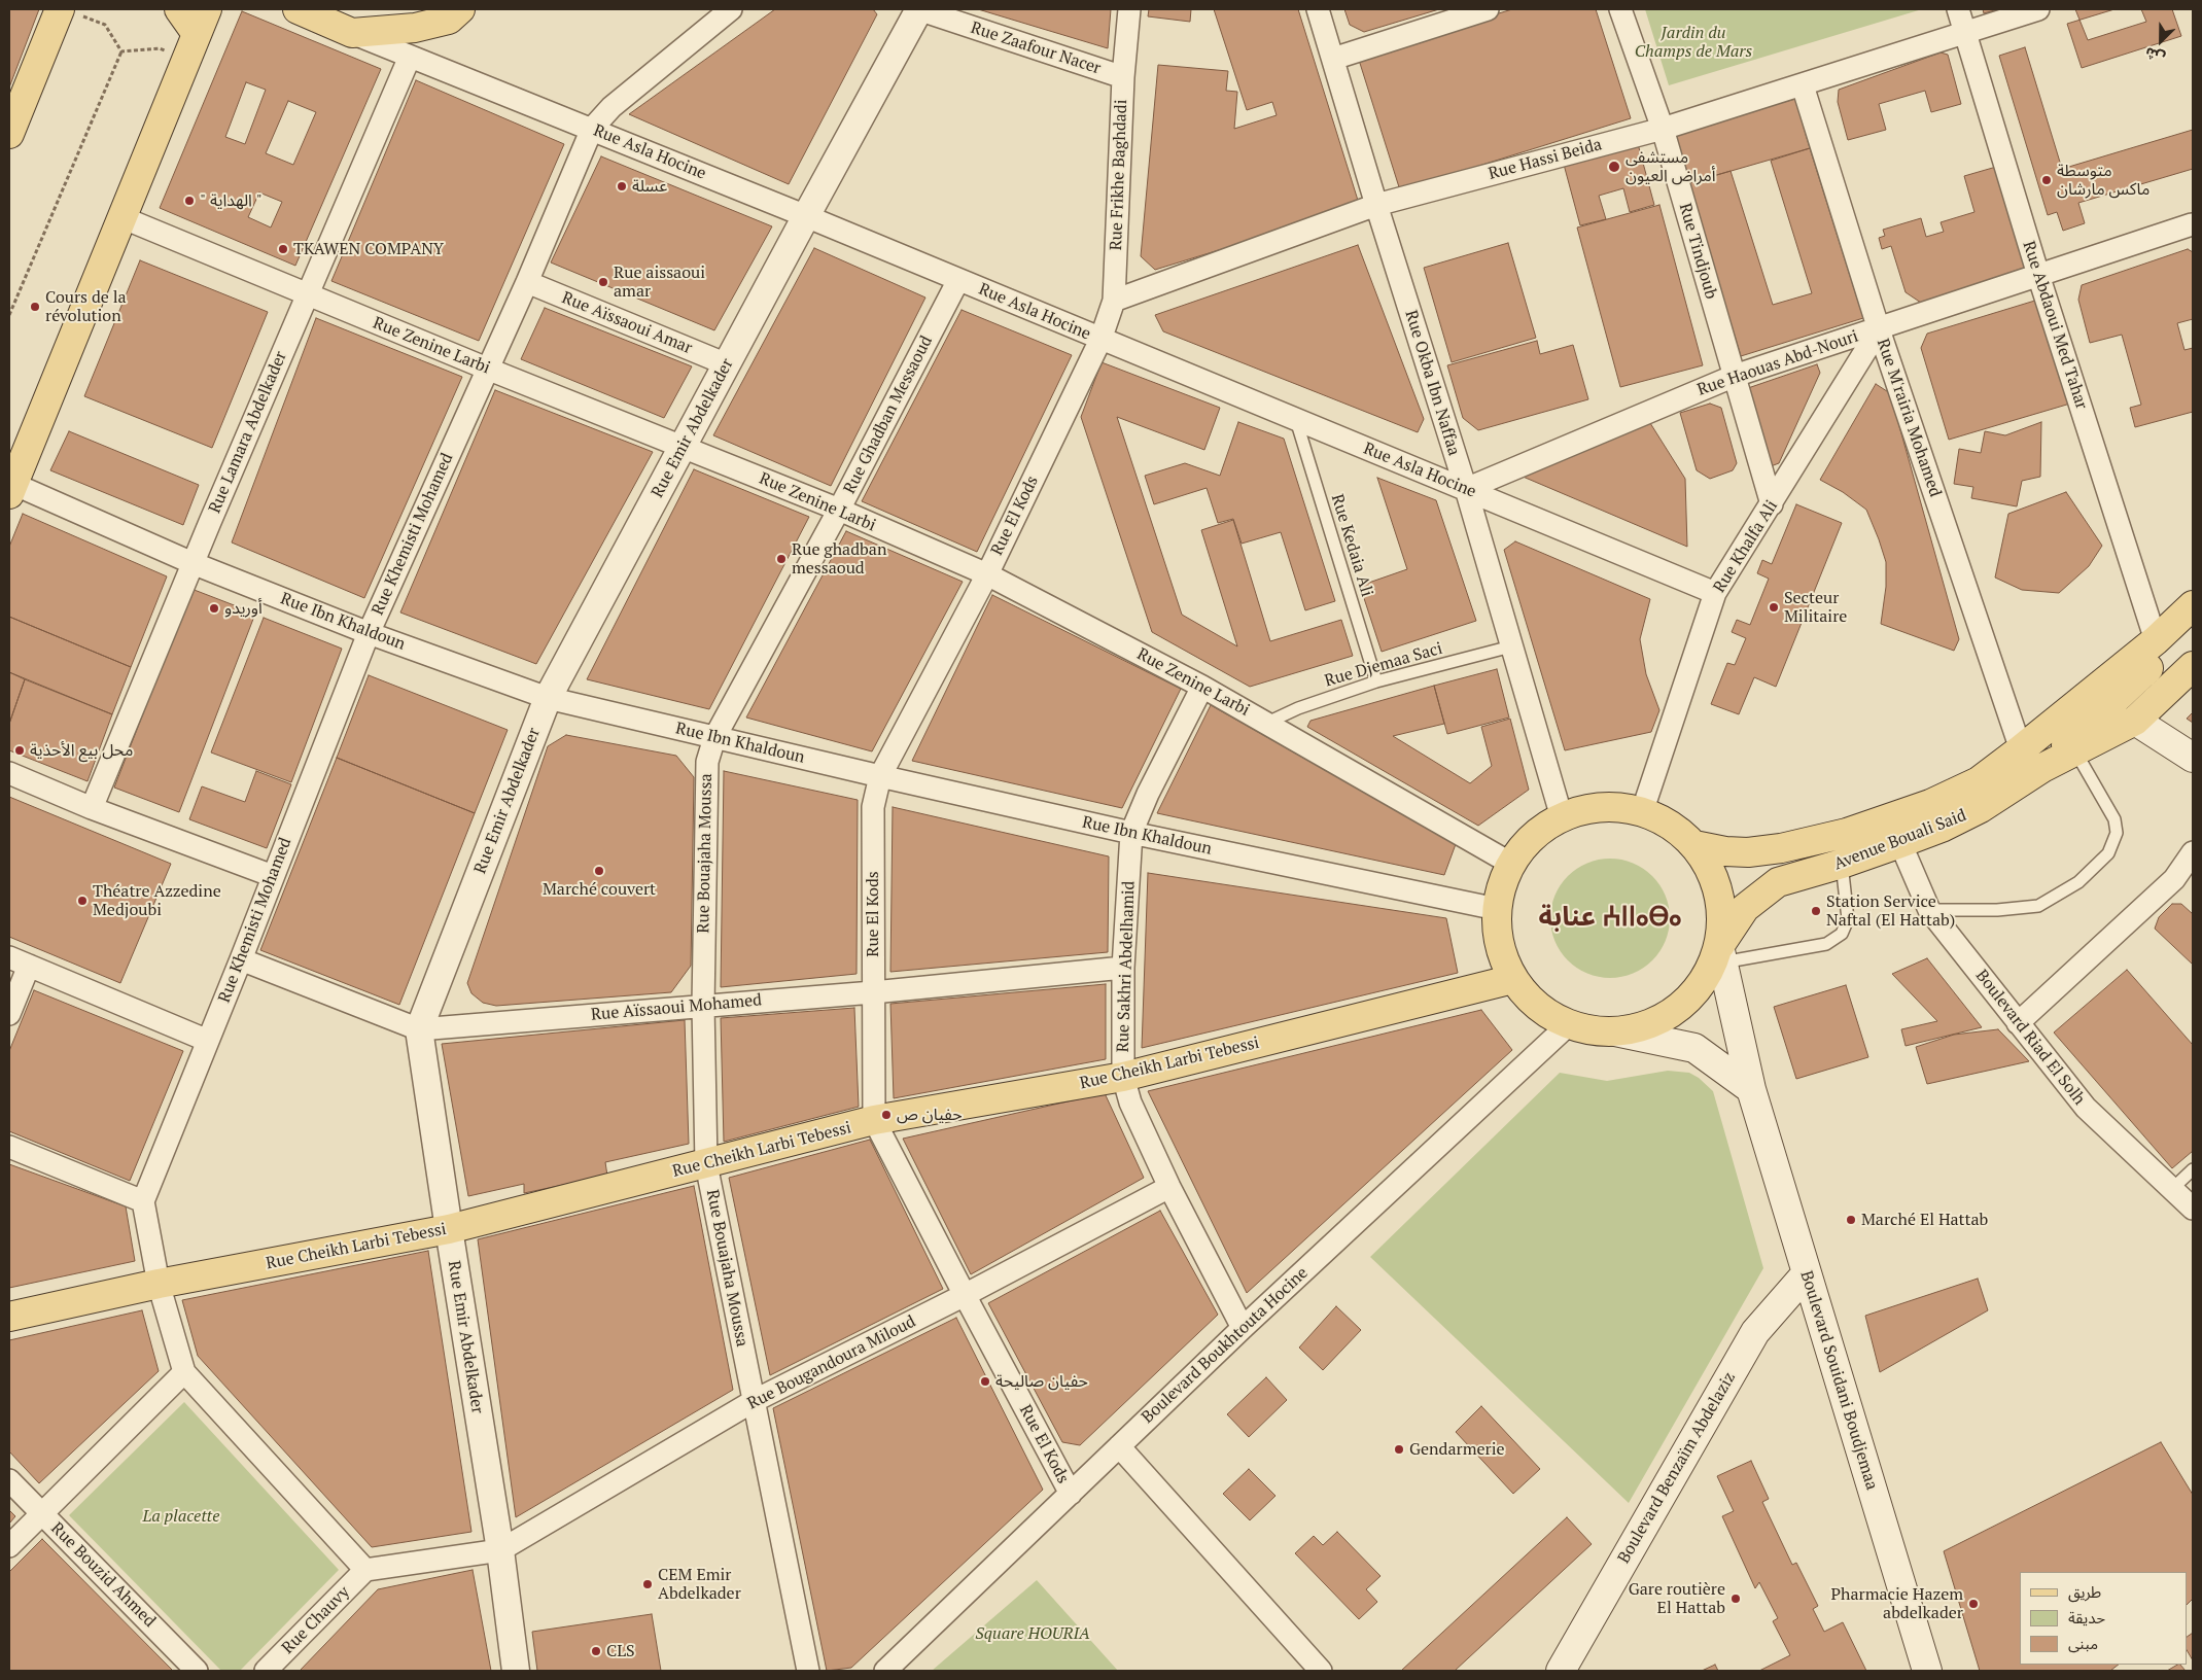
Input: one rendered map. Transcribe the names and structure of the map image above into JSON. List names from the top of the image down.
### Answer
{
  "streets": {
    "main road": [
      "Rue Asla Hocine",
      "Avenue Bouali Said",
      "Rue Cheikh Larbi Tebessi",
      "Boulevard Souidani Boudjemaa",
      "Boulevard Benzaïm Abdelaziz"
    ],
    "street": [
      "Rue Zaafour Nacer",
      "Rue Hassi Beida",
      "Rue Frikhe Baghdadi",
      "Rue Tindjoub",
      "Rue Aïssaoui Amar",
      "Rue Abdaoui Med Tahar",
      "Rue Zenine Larbi",
      "Rue Haouas Abd-Nouri",
      "Rue Okba Ibn Naffaa",
      "Rue Ghadban Messaoud",
      "Rue M'rairia Mohamed",
      "Rue Emir Abdelkader",
      "Rue Lamara Abdelkader",
      "Rue El Kods",
      "Rue Khemisti Mohamed",
      "Rue Khalfa Ali",
      "Rue Ibn Khaldoun",
      "Rue Bouajaha Moussa",
      "Rue Sakhri Abdelhamid",
      "Rue Aïssaoui Mohamed",
      "Boulevard Riad El Solh",
      "Boulevard Boukhtouta Hocine",
      "Rue Bougandoura Miloud",
      "Rue Bouzid Ahmed",
      "Rue Chauvy"
    ],
    "lane": ["Rue Kedaia Ali", "Rue Djemaa Saci"]
  },
  "crossings": [
    ["Rue Zaafour Nacer", "Rue Frikhe Baghdadi"],
    ["Rue Zaafour Nacer", "Rue Emir Abdelkader"],
    ["Rue Asla Hocine", "Rue Frikhe Baghdadi"],
    ["Rue Asla Hocine", "Rue Haouas Abd-Nouri"],
    ["Rue Asla Hocine", "Rue Okba Ibn Naffaa"],
    ["Rue Asla Hocine", "Rue Ghadban Messaoud"],
    ["Rue Asla Hocine", "Rue Emir Abdelkader"],
    ["Rue Asla Hocine", "Rue Lamara Abdelkader"],
    ["Rue Asla Hocine", "Rue El Kods"],
    ["Rue Asla Hocine", "Rue Khemisti Mohamed"],
    ["Rue Asla Hocine", "Rue Kedaia Ali"],
    ["Rue Asla Hocine", "Rue Khalfa Ali"],
    ["Rue Hassi Beida", "Rue Frikhe Baghdadi"],
    ["Rue Hassi Beida", "Rue Tindjoub"],
    ["Rue Hassi Beida", "Rue Abdaoui Med Tahar"],
    ["Rue Hassi Beida", "Rue Okba Ibn Naffaa"],
    ["Rue Hassi Beida", "Rue M'rairia Mohamed"],
    ["Rue Frikhe Baghdadi", "Rue El Kods"],
    ["Rue Tindjoub", "Rue Haouas Abd-Nouri"],
    ["Rue Tindjoub", "Rue Khalfa Ali"],
    ["Rue Aïssaoui Amar", "Rue Emir Abdelkader"],
    ["Rue Aïssaoui Amar", "Rue Khemisti Mohamed"],
    ["Rue Abdaoui Med Tahar", "Rue Haouas Abd-Nouri"],
    ["Rue Abdaoui Med Tahar", "Avenue Bouali Said"],
    ["Rue Zenine Larbi", "Rue Ghadban Messaoud"],
    ["Rue Zenine Larbi", "Rue Emir Abdelkader"],
    ["Rue Zenine Larbi", "Rue Lamara Abdelkader"],
    ["Rue Zenine Larbi", "Rue El Kods"],
    ["Rue Zenine Larbi", "Rue Khemisti Mohamed"],
    ["Rue Zenine Larbi", "Rue Djemaa Saci"],
    ["Rue Zenine Larbi", "Rue Sakhri Abdelhamid"],
    ["Rue Haouas Abd-Nouri", "Rue Okba Ibn Naffaa"],
    ["Rue Haouas Abd-Nouri", "Rue M'rairia Mohamed"],
    ["Rue Haouas Abd-Nouri", "Rue Khalfa Ali"],
    ["Rue Okba Ibn Naffaa", "Rue Djemaa Saci"],
    ["Rue Ghadban Messaoud", "Rue Ibn Khaldoun"],
    ["Rue Ghadban Messaoud", "Rue Bouajaha Moussa"],
    ["Rue M'rairia Mohamed", "Rue Khalfa Ali"],
    ["Rue M'rairia Mohamed", "Avenue Bouali Said"],
    ["Rue Emir Abdelkader", "Rue Ibn Khaldoun"],
    ["Rue Emir Abdelkader", "Rue Aïssaoui Mohamed"],
    ["Rue Emir Abdelkader", "Rue Cheikh Larbi Tebessi"],
    ["Rue Emir Abdelkader", "Rue Bougandoura Miloud"],
    ["Rue Lamara Abdelkader", "Rue Ibn Khaldoun"],
    ["Rue El Kods", "Rue Ibn Khaldoun"],
    ["Rue El Kods", "Rue Aïssaoui Mohamed"],
    ["Rue El Kods", "Rue Cheikh Larbi Tebessi"],
    ["Rue El Kods", "Boulevard Boukhtouta Hocine"],
    ["Rue El Kods", "Rue Bougandoura Miloud"],
    ["Rue Khemisti Mohamed", "Rue Ibn Khaldoun"],
    ["Rue Khemisti Mohamed", "Rue Aïssaoui Mohamed"],
    ["Rue Kedaia Ali", "Rue Djemaa Saci"],
    ["Rue Ibn Khaldoun", "Rue Bouajaha Moussa"],
    ["Rue Ibn Khaldoun", "Rue Sakhri Abdelhamid"],
    ["Avenue Bouali Said", "Boulevard Riad El Solh"],
    ["Avenue Bouali Said", "Boulevard Souidani Boudjemaa"],
    ["Rue Bouajaha Moussa", "Rue Aïssaoui Mohamed"],
    ["Rue Bouajaha Moussa", "Rue Cheikh Larbi Tebessi"],
    ["Rue Bouajaha Moussa", "Rue Bougandoura Miloud"],
    ["Rue Sakhri Abdelhamid", "Rue Aïssaoui Mohamed"],
    ["Rue Sakhri Abdelhamid", "Rue Cheikh Larbi Tebessi"],
    ["Rue Sakhri Abdelhamid", "Boulevard Boukhtouta Hocine"],
    ["Rue Sakhri Abdelhamid", "Rue Bougandoura Miloud"],
    ["Boulevard Souidani Boudjemaa", "Boulevard Benzaïm Abdelaziz"]
  ],
  "districts": ["عنابة ⵄⵏⵏⴰⴱⴰ"],
  "parks": ["Jardin du Champs de Mars", "La placette", "Square HOURIA"],
  "places": [
    "مستشفى أمراض العيون",
    "متوسطة ماكس مارشان",
    "عسلة",
    "\" الهداية \"",
    "TKAWEN COMPANY",
    "Rue aissaoui amar",
    "Cours de la révolution",
    "Rue ghadban messaoud",
    "Secteur Militaire",
    "أوريدو",
    "محل بيع الأحذية",
    "Marché couvert",
    "Théatre Azzedine Medjoubi",
    "Station Service Naftal (El Hattab)",
    "حفيان ص",
    "Marché El Hattab",
    "حفيان صاليحة",
    "Gendarmerie",
    "CEM Emir Abdelkader",
    "Gare routière El Hattab",
    "Pharmacie Hazem abdelkader",
    "CLS"
  ],
  "legend": ["طريق", "حديقة", "مبنى"],
  "north": "bottom left"
}
